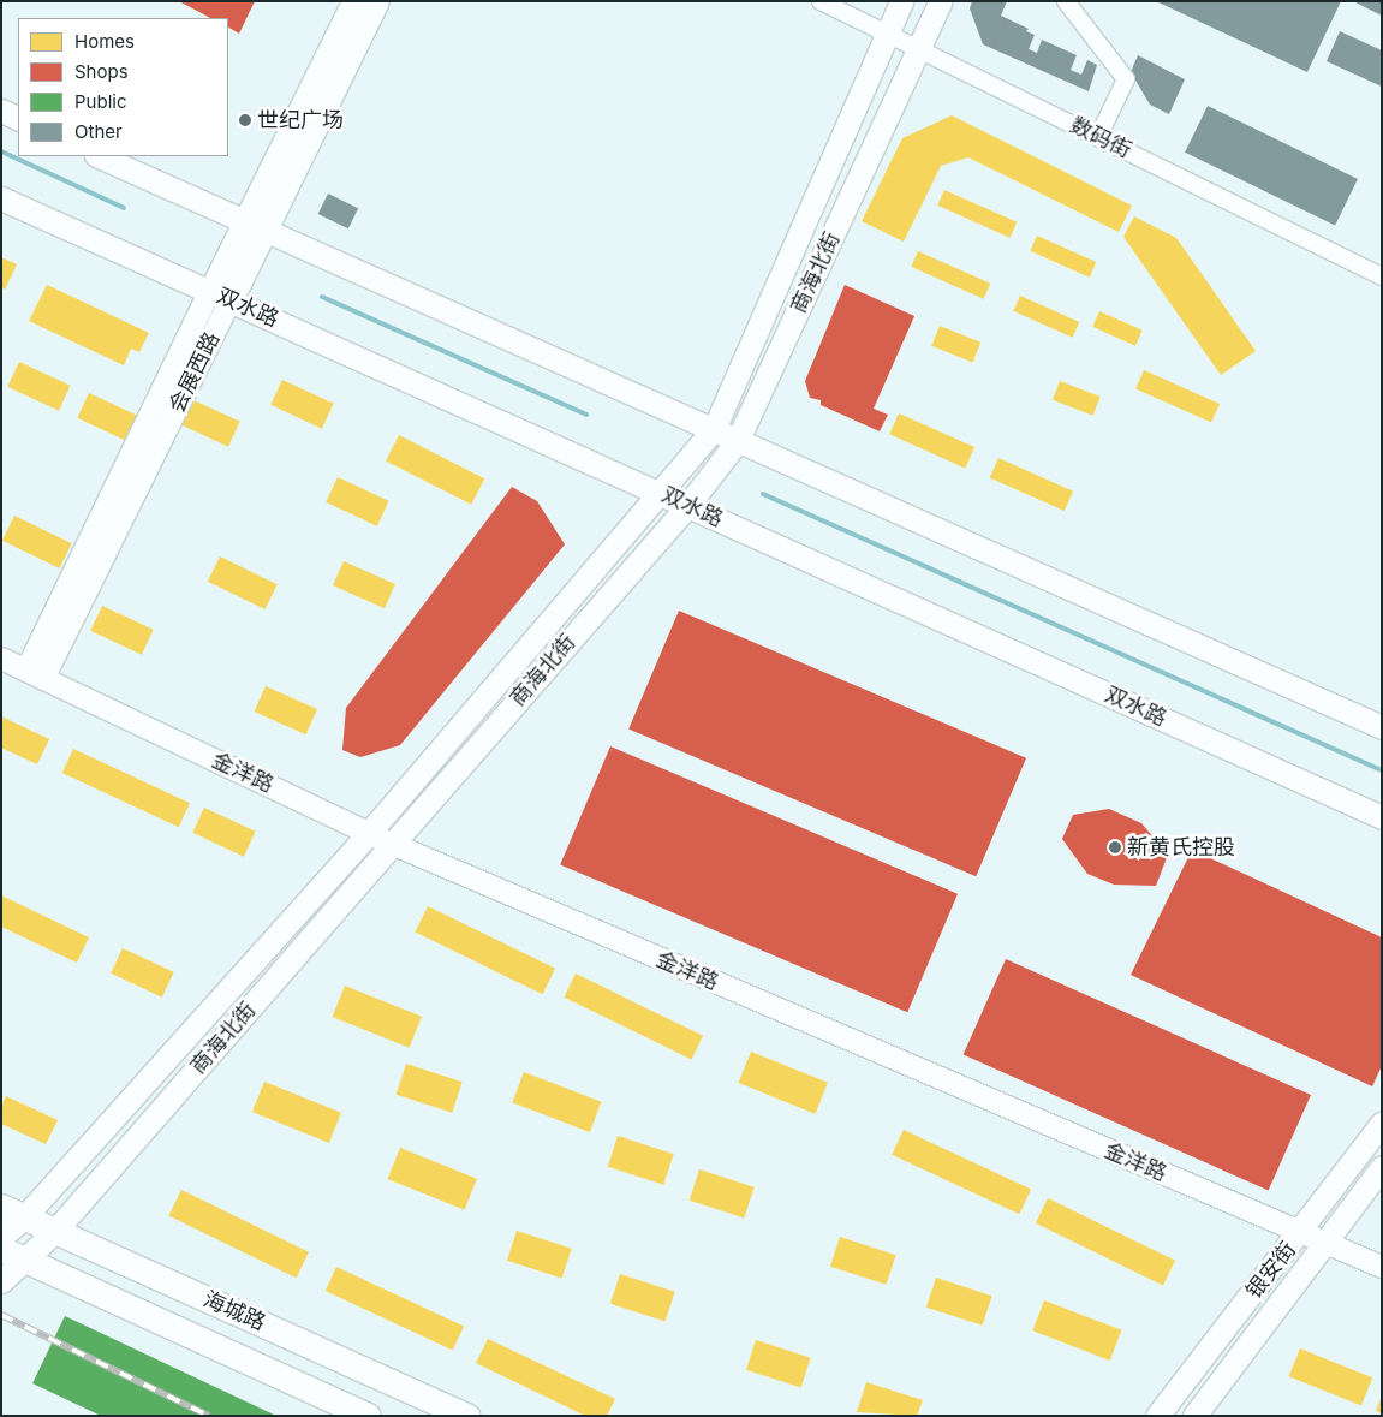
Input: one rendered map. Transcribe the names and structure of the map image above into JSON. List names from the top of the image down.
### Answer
{
  "streets": {
    "main road": [
      "商海北街",
      "双水路",
      "会展西路",
      "银安街",
      "海城路"
    ],
    "street": ["数码街", "金洋路"]
  },
  "crossings": [
    ["数码街", "商海北街"],
    ["商海北街", "双水路"],
    ["商海北街", "金洋路"],
    ["商海北街", "海城路"],
    ["双水路", "会展西路"],
    ["会展西路", "金洋路"],
    ["金洋路", "银安街"]
  ],
  "places": ["世纪广场", "新黄氏控股"],
  "legend": [
    "Homes",
    "Shops",
    "Public",
    "Other"
  ]
}
